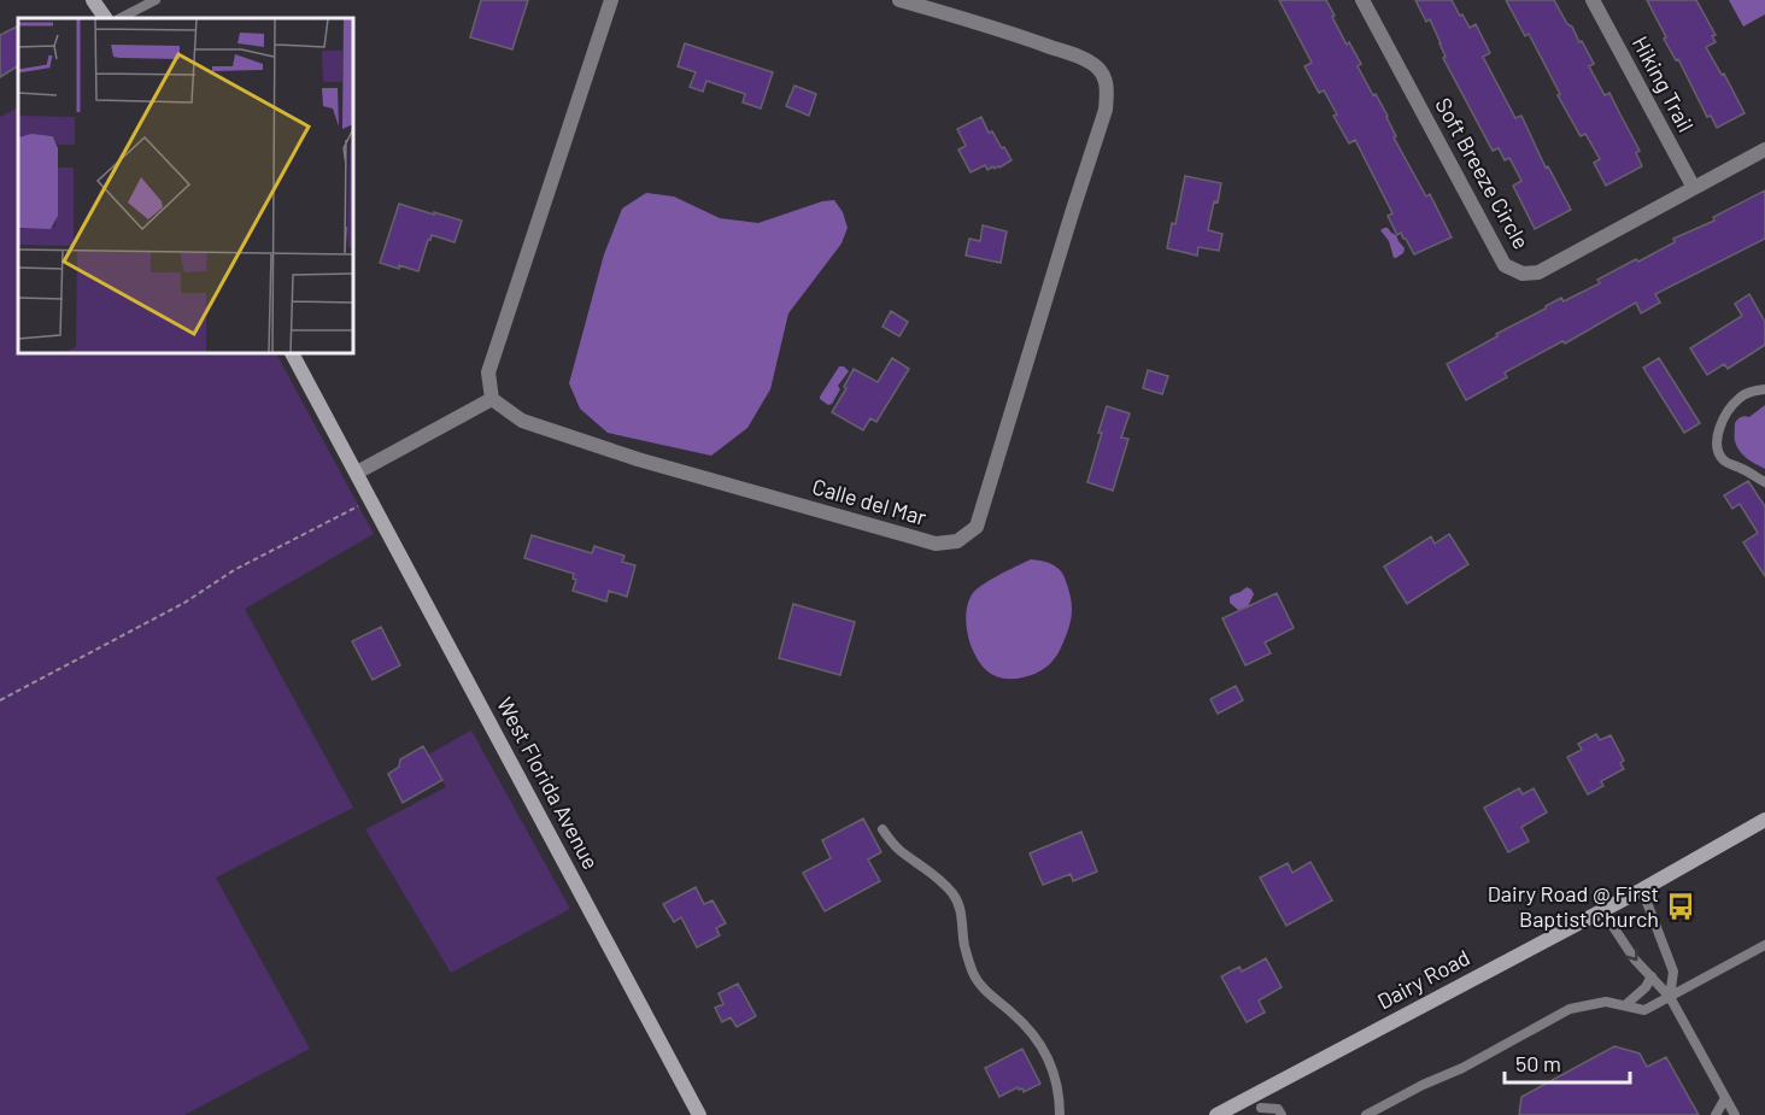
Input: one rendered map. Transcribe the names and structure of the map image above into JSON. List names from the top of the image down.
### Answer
{
  "streets": {
    "street": [
      "Hiking Trail",
      "Soft Breeze Circle",
      "Calle del Mar",
      "West Florida Avenue",
      "Dairy Road"
    ]
  },
  "crossings": [
    ["Hiking Trail", "Soft Breeze Circle"]
  ],
  "places": {
    "bus stop": ["Dairy Road @ First Baptist Church"]
  },
  "scale_bar": "50 m"
}
